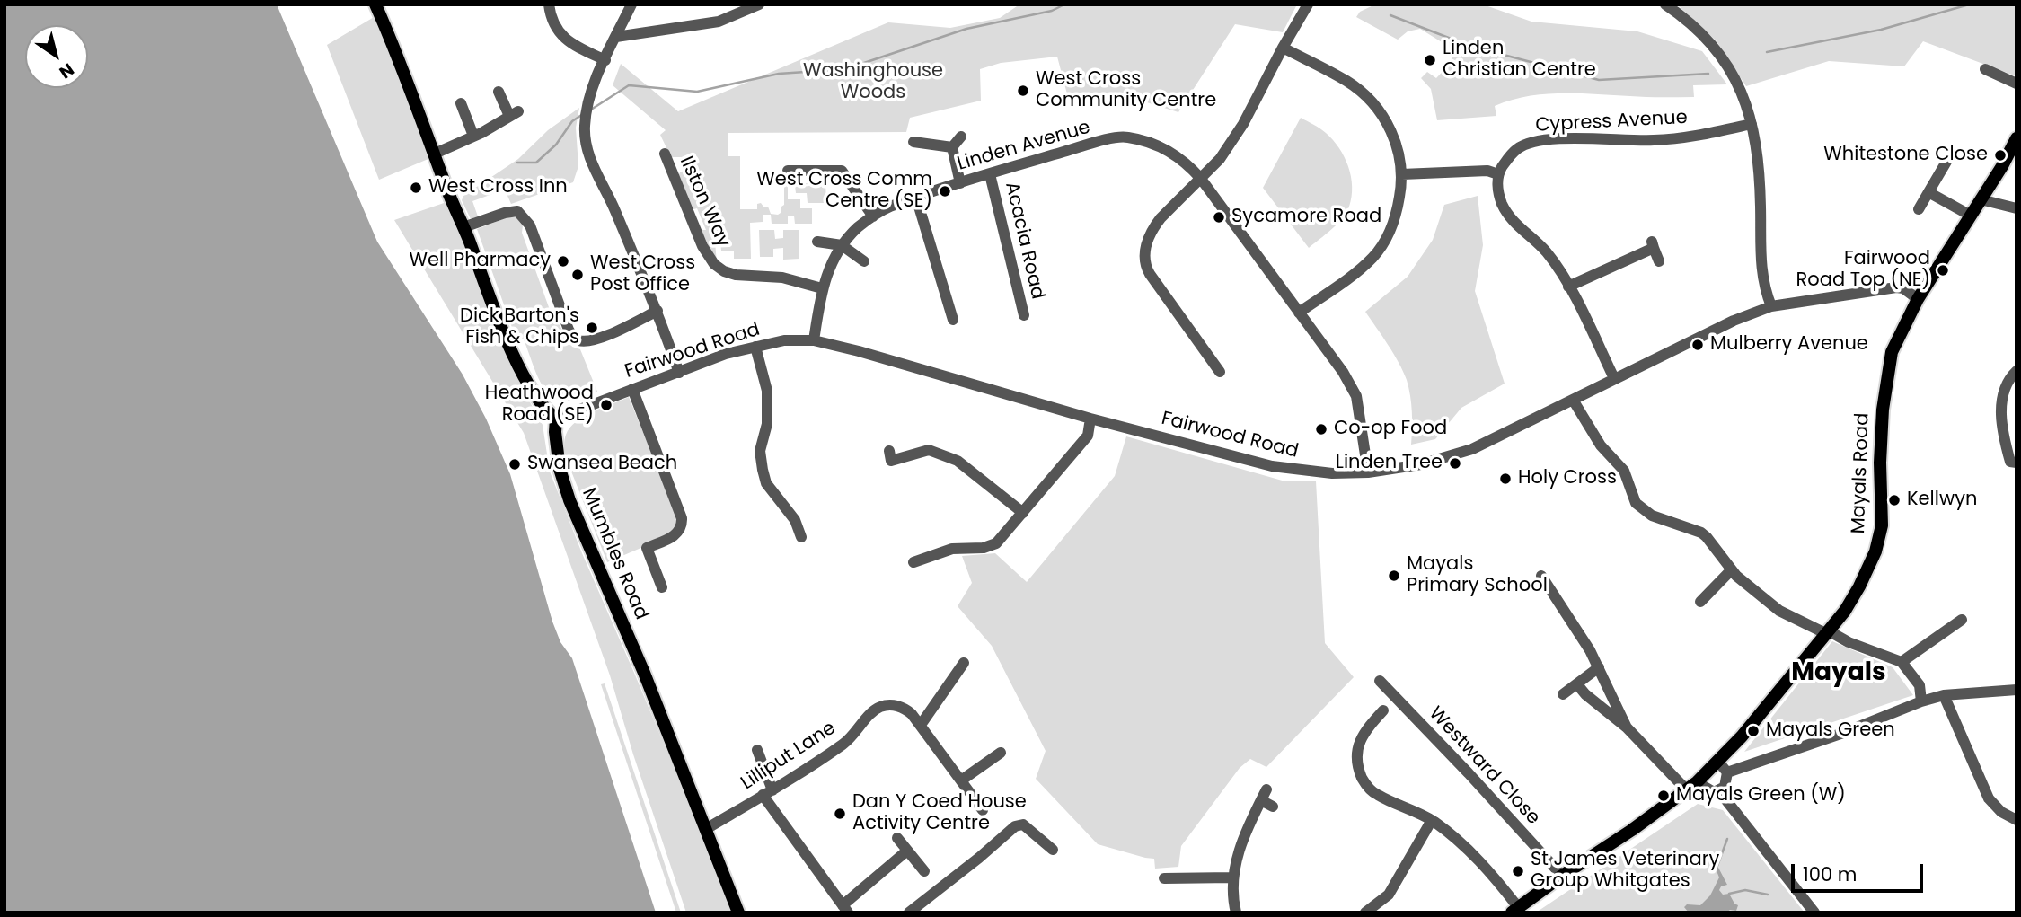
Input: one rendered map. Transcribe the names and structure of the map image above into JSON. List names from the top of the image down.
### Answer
{
  "streets": {
    "main road": ["Mayals Road", "Mumbles Road"],
    "street": [
      "Cypress Avenue",
      "Linden Avenue",
      "Ilston Way",
      "Acacia Road",
      "Fairwood Road",
      "Lilliput Lane",
      "Westward Close"
    ]
  },
  "crossings": [
    ["Linden Avenue", "Ilston Way"],
    ["Linden Avenue", "Acacia Road"],
    ["Linden Avenue", "Fairwood Road"],
    ["Fairwood Road", "Mayals Road"],
    ["Fairwood Road", "Mumbles Road"],
    ["Mayals Road", "Westward Close"],
    ["Mumbles Road", "Lilliput Lane"]
  ],
  "districts": ["Mayals"],
  "parks": ["Washinghouse Woods"],
  "places": [
    "Linden Christian Centre",
    "West Cross Community Centre",
    "Whitestone Close",
    "West Cross Inn",
    "West Cross Comm Centre (SE)",
    "Sycamore Road",
    "Well Pharmacy",
    "Fairwood Road Top (NE)",
    "West Cross Post Office",
    "Dick Barton's Fish & Chips",
    "Mulberry Avenue",
    "Heathwood Road (SE)",
    "Co-op Food",
    "Linden Tree",
    "Swansea Beach",
    "Holy Cross",
    "Kellwyn",
    "Mayals Primary School",
    "Mayals Green",
    "Mayals Green (W)",
    "Dan Y Coed House Activity Centre",
    "St James Veterinary Group Whitgates"
  ],
  "scale_bar": "100 m",
  "north": "bottom right"
}
